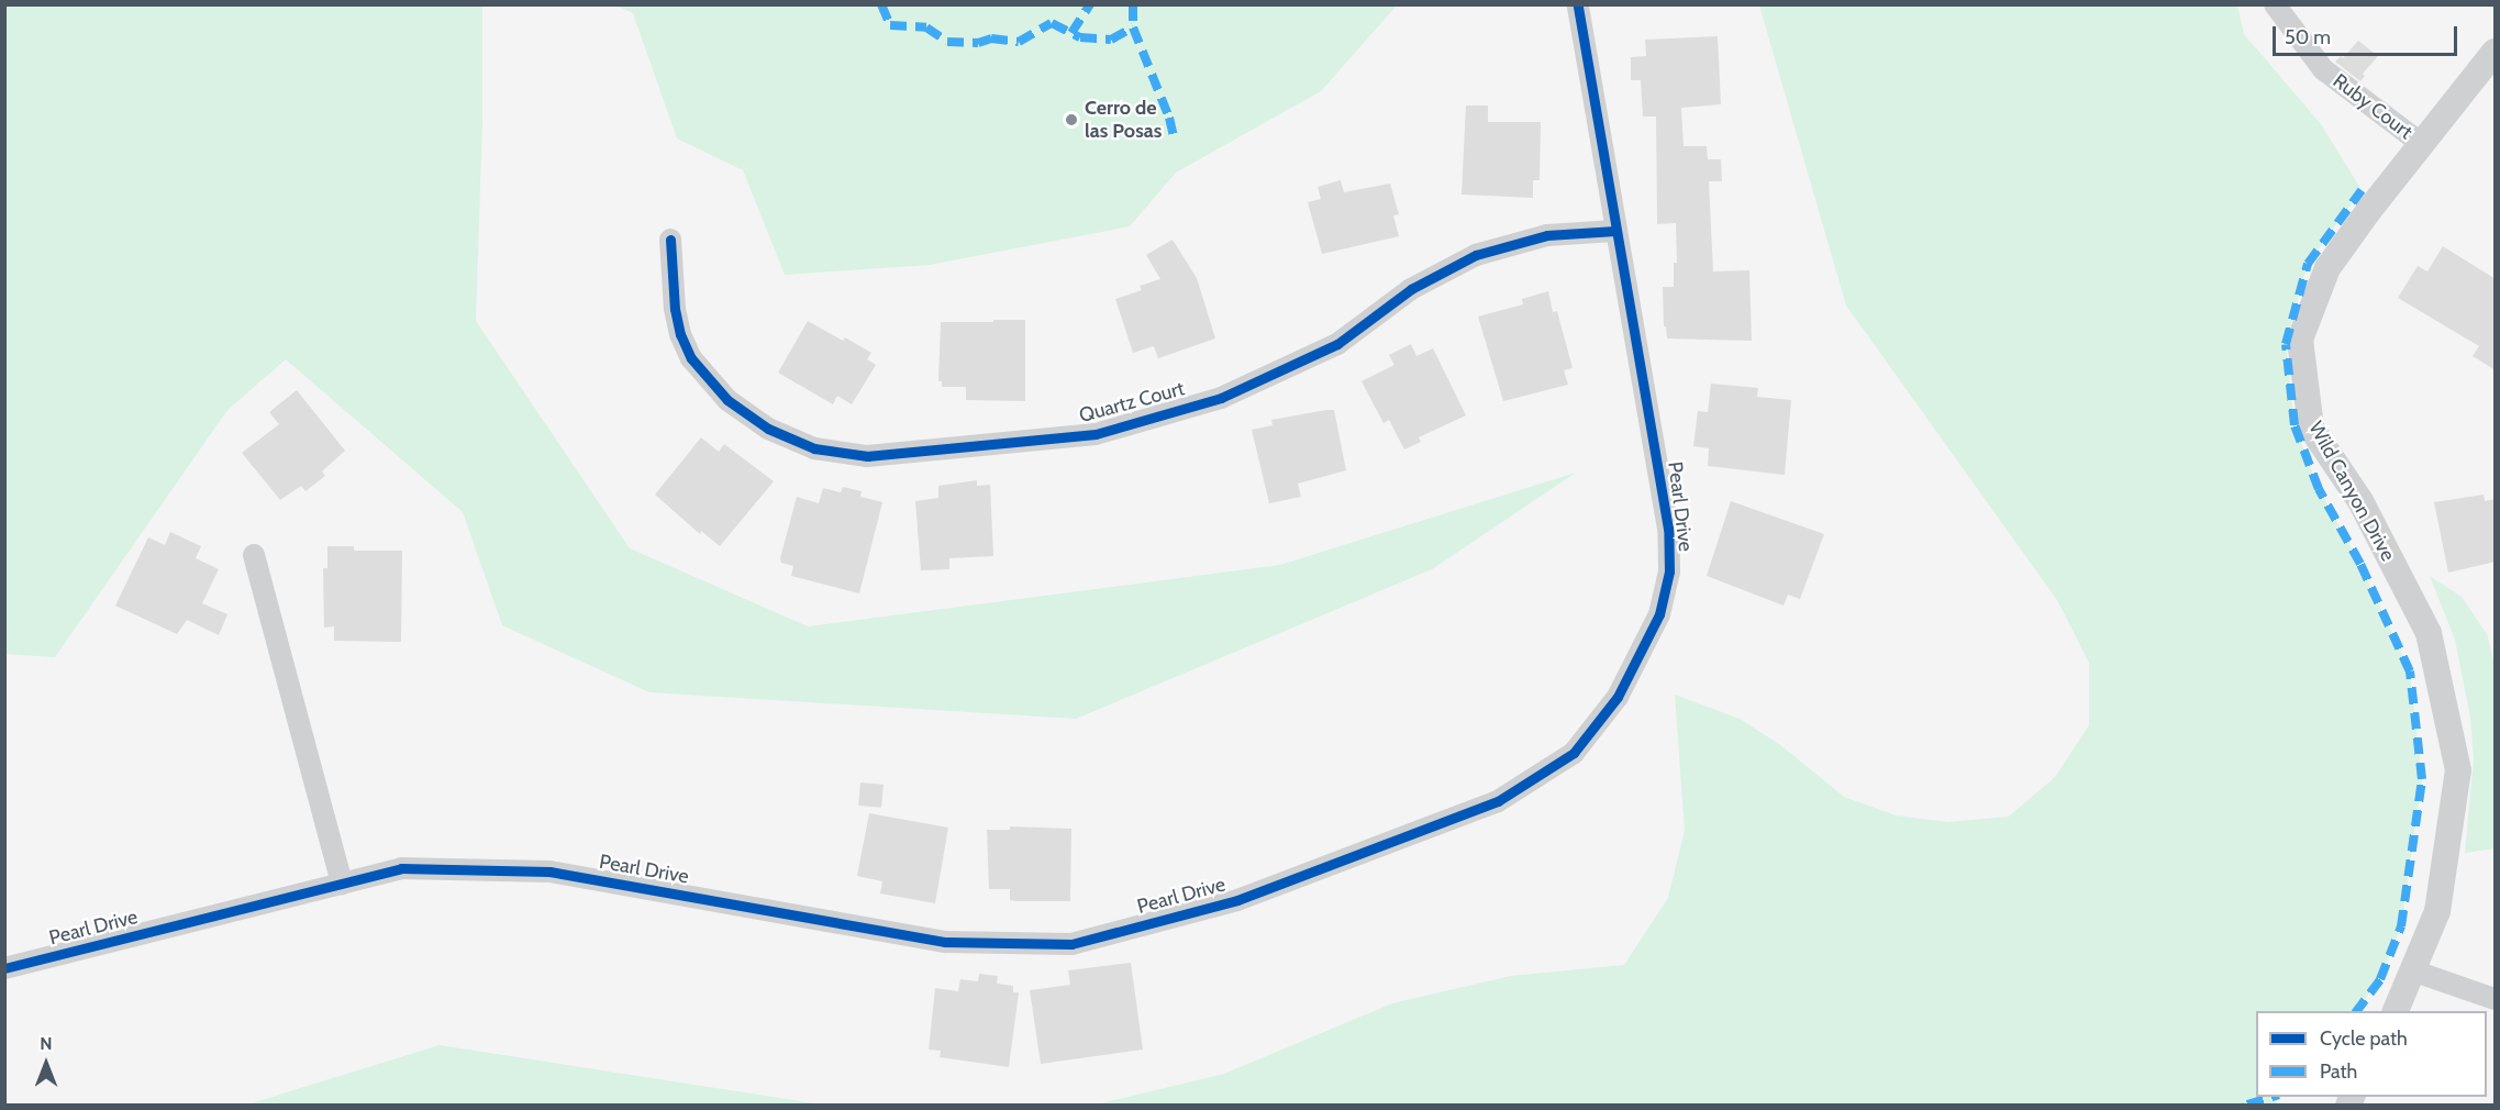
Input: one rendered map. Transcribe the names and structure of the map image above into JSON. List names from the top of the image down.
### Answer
{
  "streets": {
    "street": [
      "Ruby Court",
      "Quartz Court",
      "Wild Canyon Drive",
      "Pearl Drive"
    ]
  },
  "crossings": [
    ["Ruby Court", "Wild Canyon Drive"],
    ["Quartz Court", "Pearl Drive"]
  ],
  "places": ["Cerro de las Posas"],
  "legend": ["Cycle path", "Path"],
  "scale_bar": "50 m",
  "north": "top"
}
